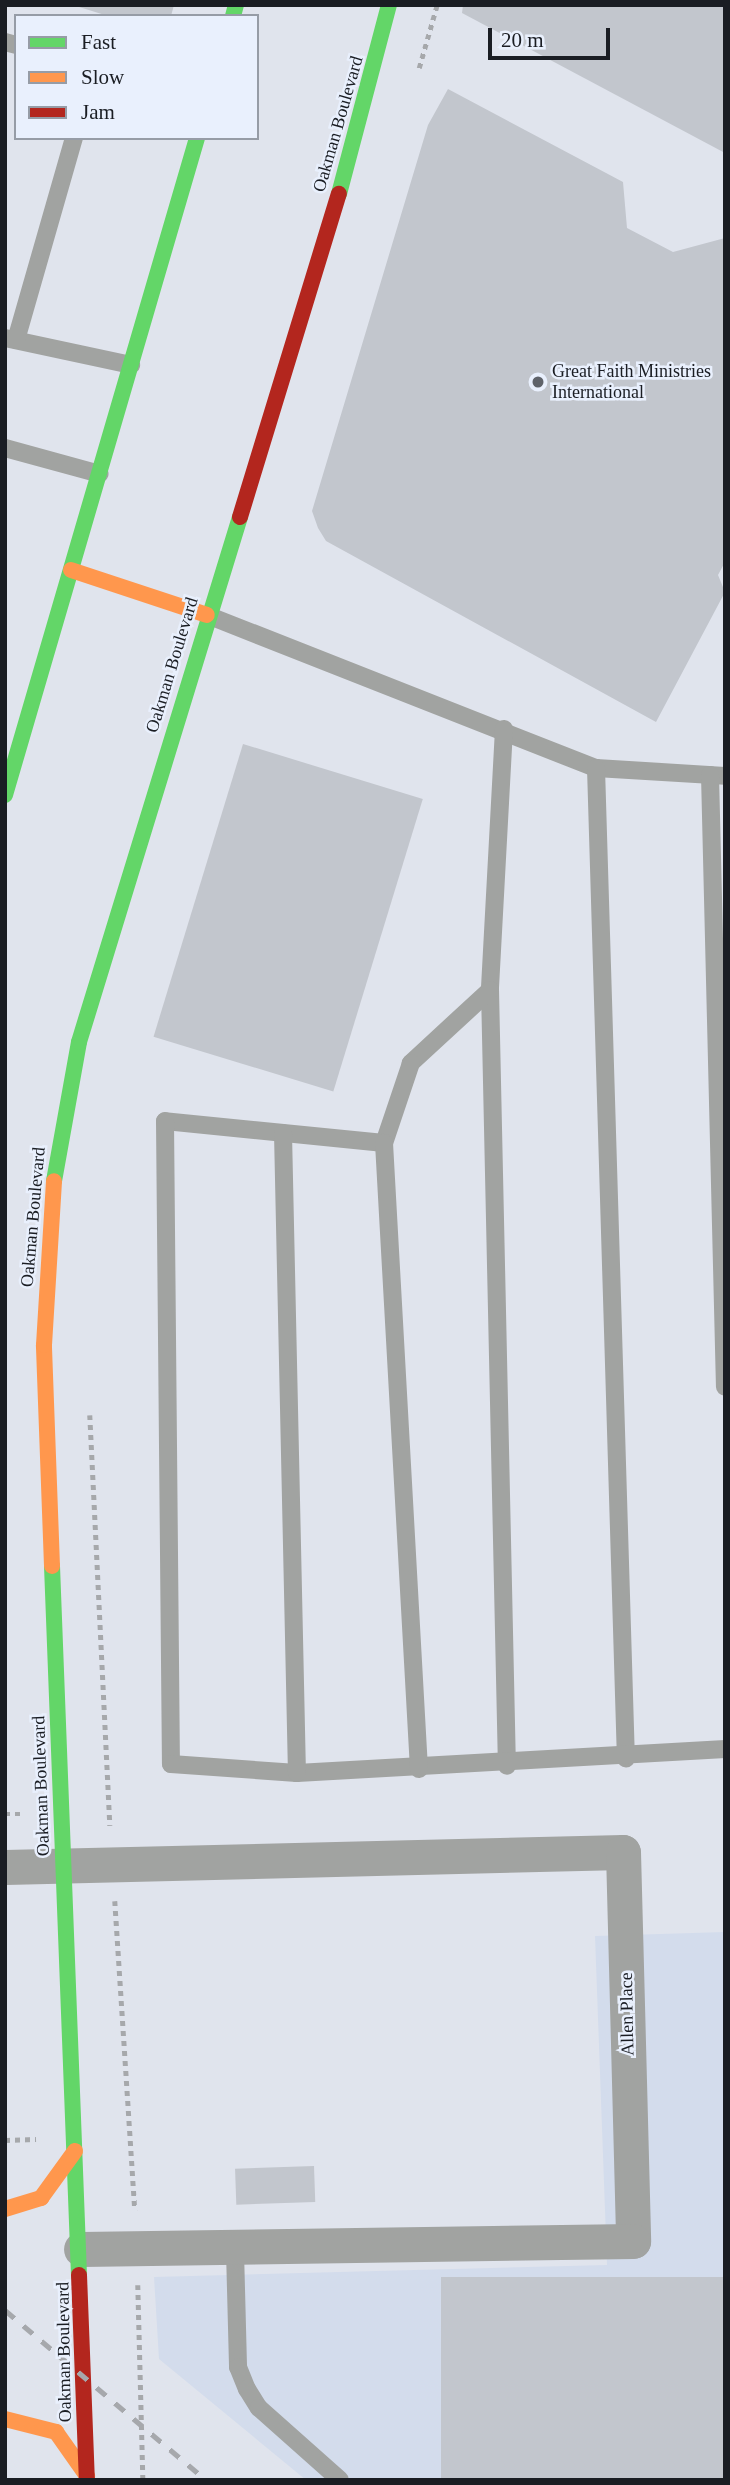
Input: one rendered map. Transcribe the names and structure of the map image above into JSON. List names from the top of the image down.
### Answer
{
  "streets": {
    "street": ["Oakman Boulevard", "Allen Place"]
  },
  "crossings": [
    ["Oakman Boulevard", "Allen Place"]
  ],
  "places": ["Great Faith Ministries International"],
  "legend": ["Fast", "Slow", "Jam"],
  "scale_bar": "20 m"
}
